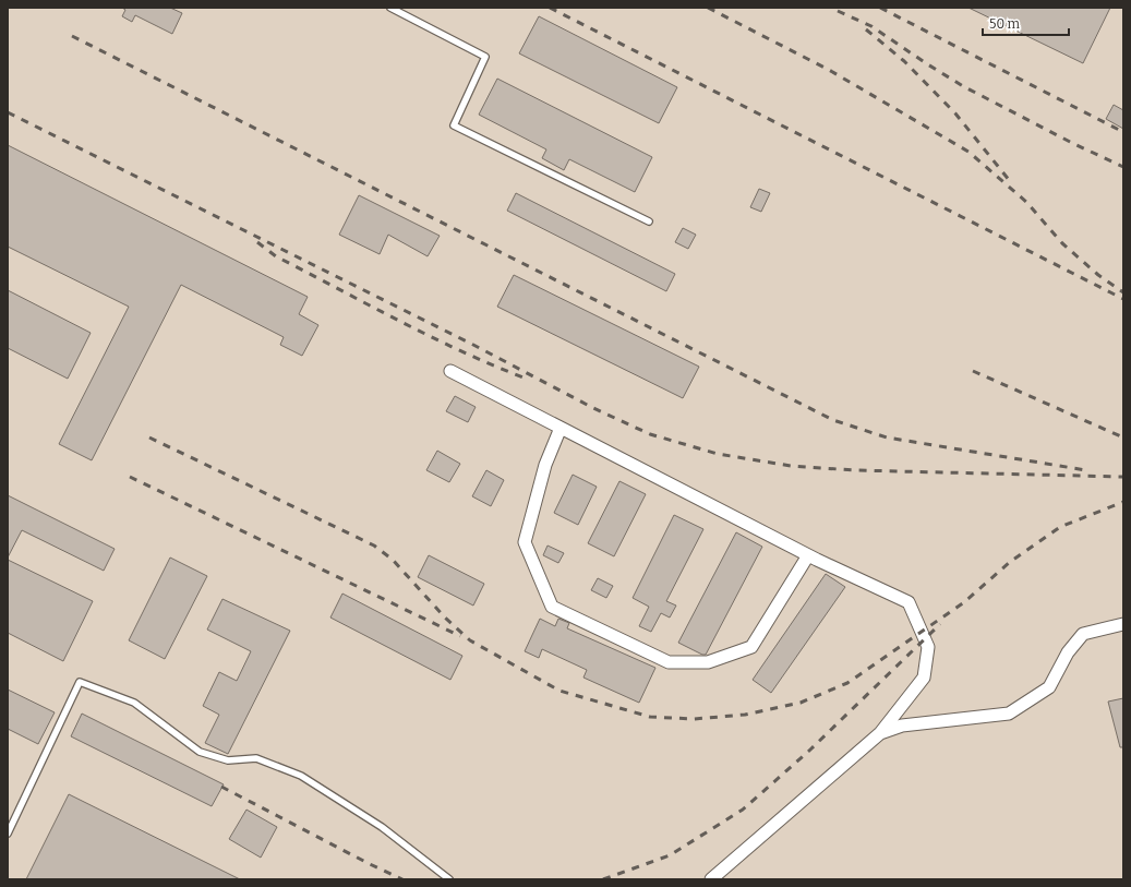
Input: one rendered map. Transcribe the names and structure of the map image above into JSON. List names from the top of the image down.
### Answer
{
  "scale_bar": "50 m"
}
